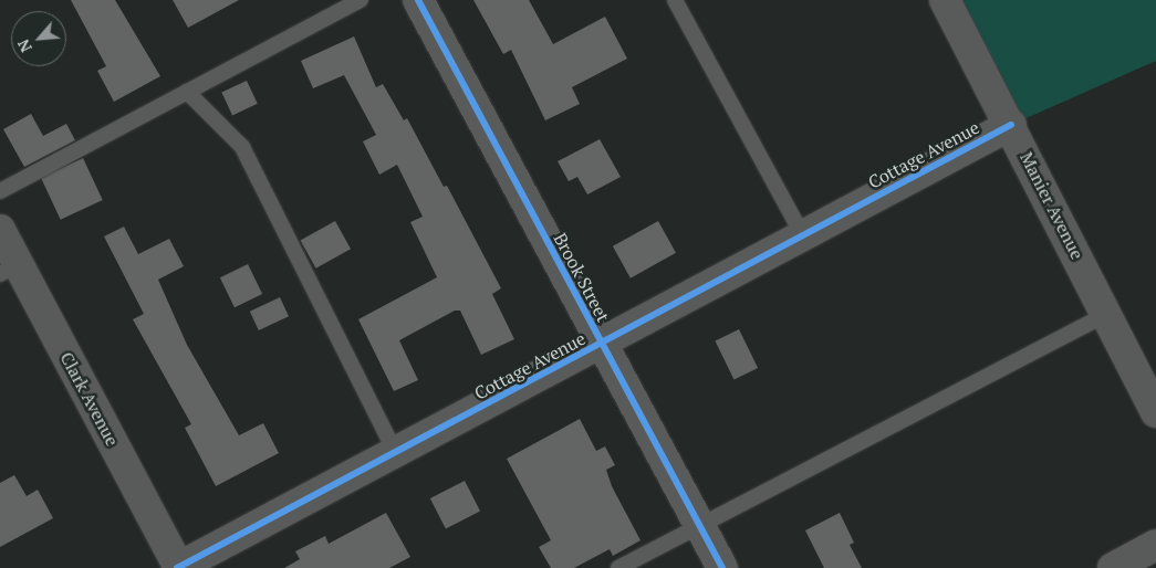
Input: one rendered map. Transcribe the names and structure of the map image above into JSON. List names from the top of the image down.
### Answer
{
  "streets": {
    "street": [
      "Cottage Avenue",
      "Manier Avenue",
      "Brook Street",
      "Clark Avenue"
    ]
  },
  "crossings": [
    ["Cottage Avenue", "Manier Avenue"],
    ["Cottage Avenue", "Brook Street"],
    ["Cottage Avenue", "Clark Avenue"]
  ],
  "north": "bottom left"
}
